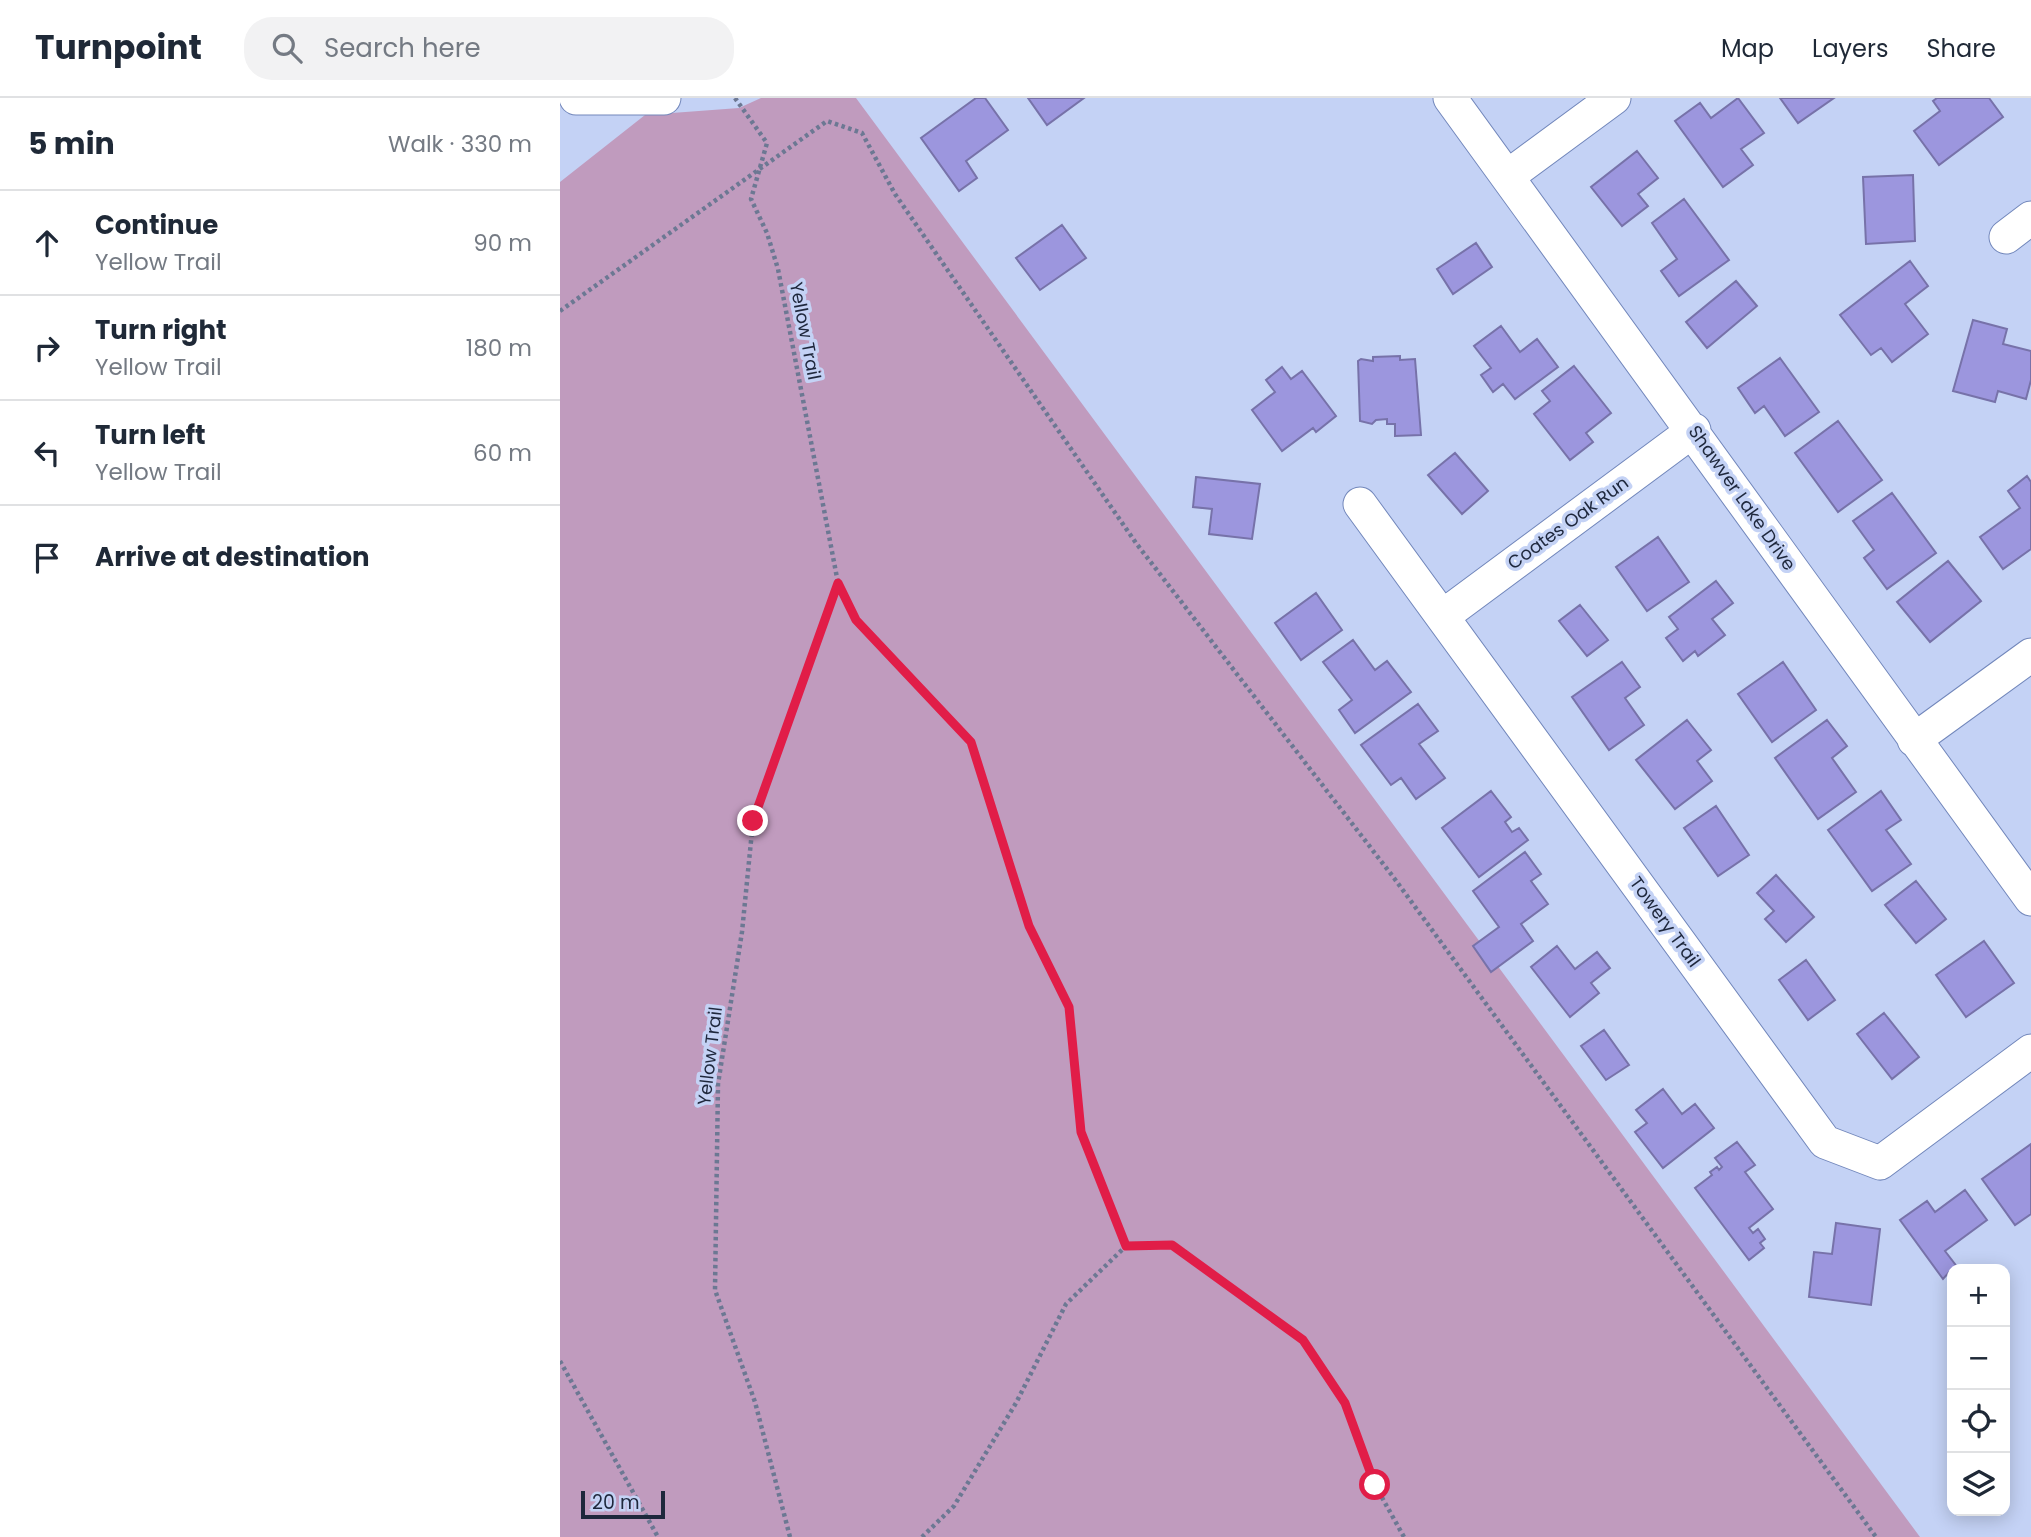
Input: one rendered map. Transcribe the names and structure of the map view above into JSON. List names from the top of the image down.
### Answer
{
  "streets": {
    "street": ["Shawver Lake Drive", "Coates Oak Run", "Towery Trail"],
    "path": ["Yellow Trail"]
  },
  "crossings": [
    ["Shawver Lake Drive", "Coates Oak Run"],
    ["Coates Oak Run", "Towery Trail"]
  ],
  "scale_bar": "20 m",
  "page": {
    "header": "Turnpoint",
    "search": "Search here",
    "nav": ["Map", "Layers", "Share"],
    "heading": ["5 min", "Walk · 330 m"],
    "list": [
      ["Continue", "Yellow Trail", "90 m"],
      ["Turn right", "Yellow Trail", "180 m"],
      ["Turn left", "Yellow Trail", "60 m"],
      "Arrive at destination"
    ],
    "map_buttons": ["+", "−"],
    "scale": "20 m"
  }
}
